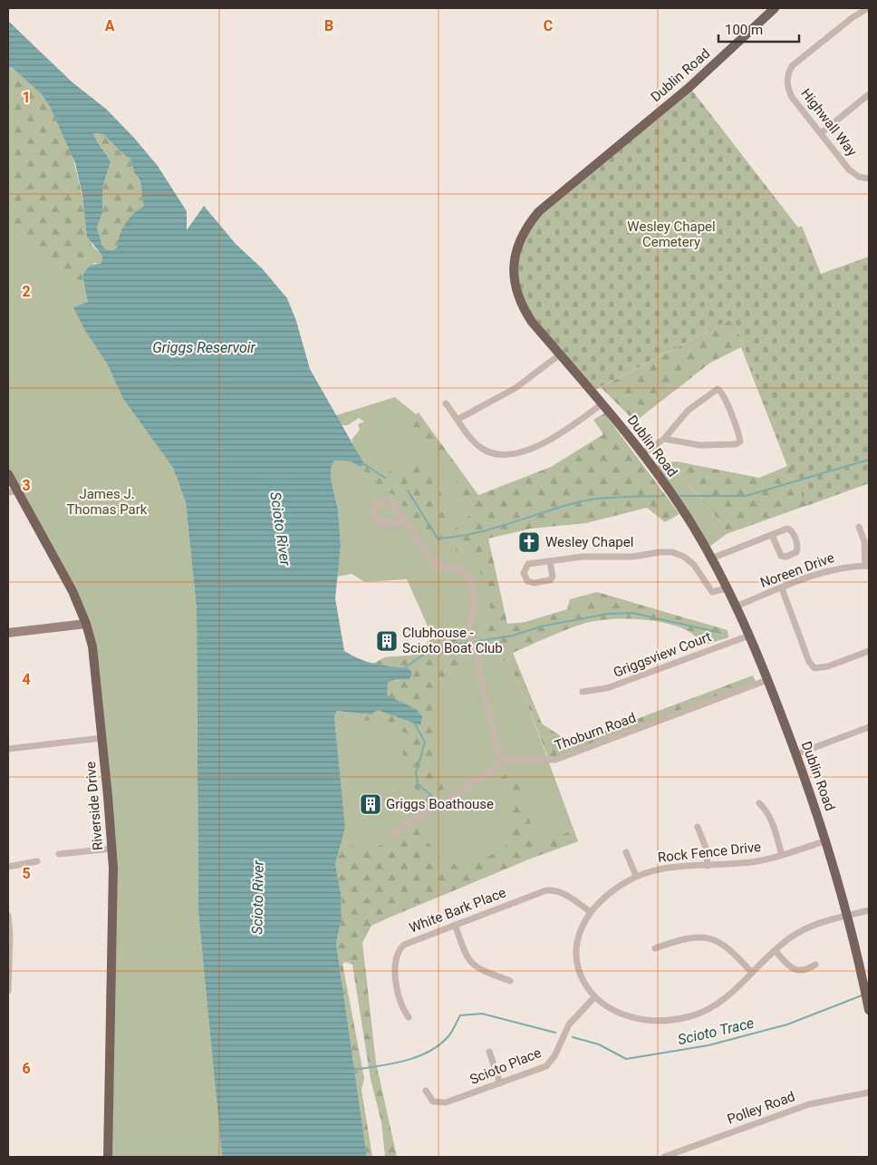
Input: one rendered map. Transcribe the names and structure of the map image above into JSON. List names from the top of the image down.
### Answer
{
  "streets": {
    "main road": ["Dublin Road", "Riverside Drive"],
    "street": [
      "Highwall Way",
      "Noreen Drive",
      "Griggsview Court",
      "Thoburn Road",
      "Rock Fence Drive",
      "White Bark Place",
      "Scioto Place",
      "Polley Road"
    ]
  },
  "crossings": [
    ["Dublin Road", "Noreen Drive"],
    ["Dublin Road", "Griggsview Court"],
    ["Dublin Road", "Thoburn Road"],
    ["Dublin Road", "Rock Fence Drive"],
    ["Rock Fence Drive", "White Bark Place"],
    ["Rock Fence Drive", "Scioto Place"]
  ],
  "water": ["Griggs Reservoir", "Scioto River", "Scioto Trace"],
  "parks": ["Wesley Chapel Cemetery", "James J. Thomas Park"],
  "places": {
    "church": ["Wesley Chapel"],
    "building": ["Clubhouse - Scioto Boat Club", "Griggs Boathouse"]
  },
  "scale_bar": "100 m",
  "grid": {
    "columns": ["A", "B", "C"],
    "rows": [
      "1",
      "2",
      "3",
      "4",
      "5",
      "6"
    ]
  }
}
